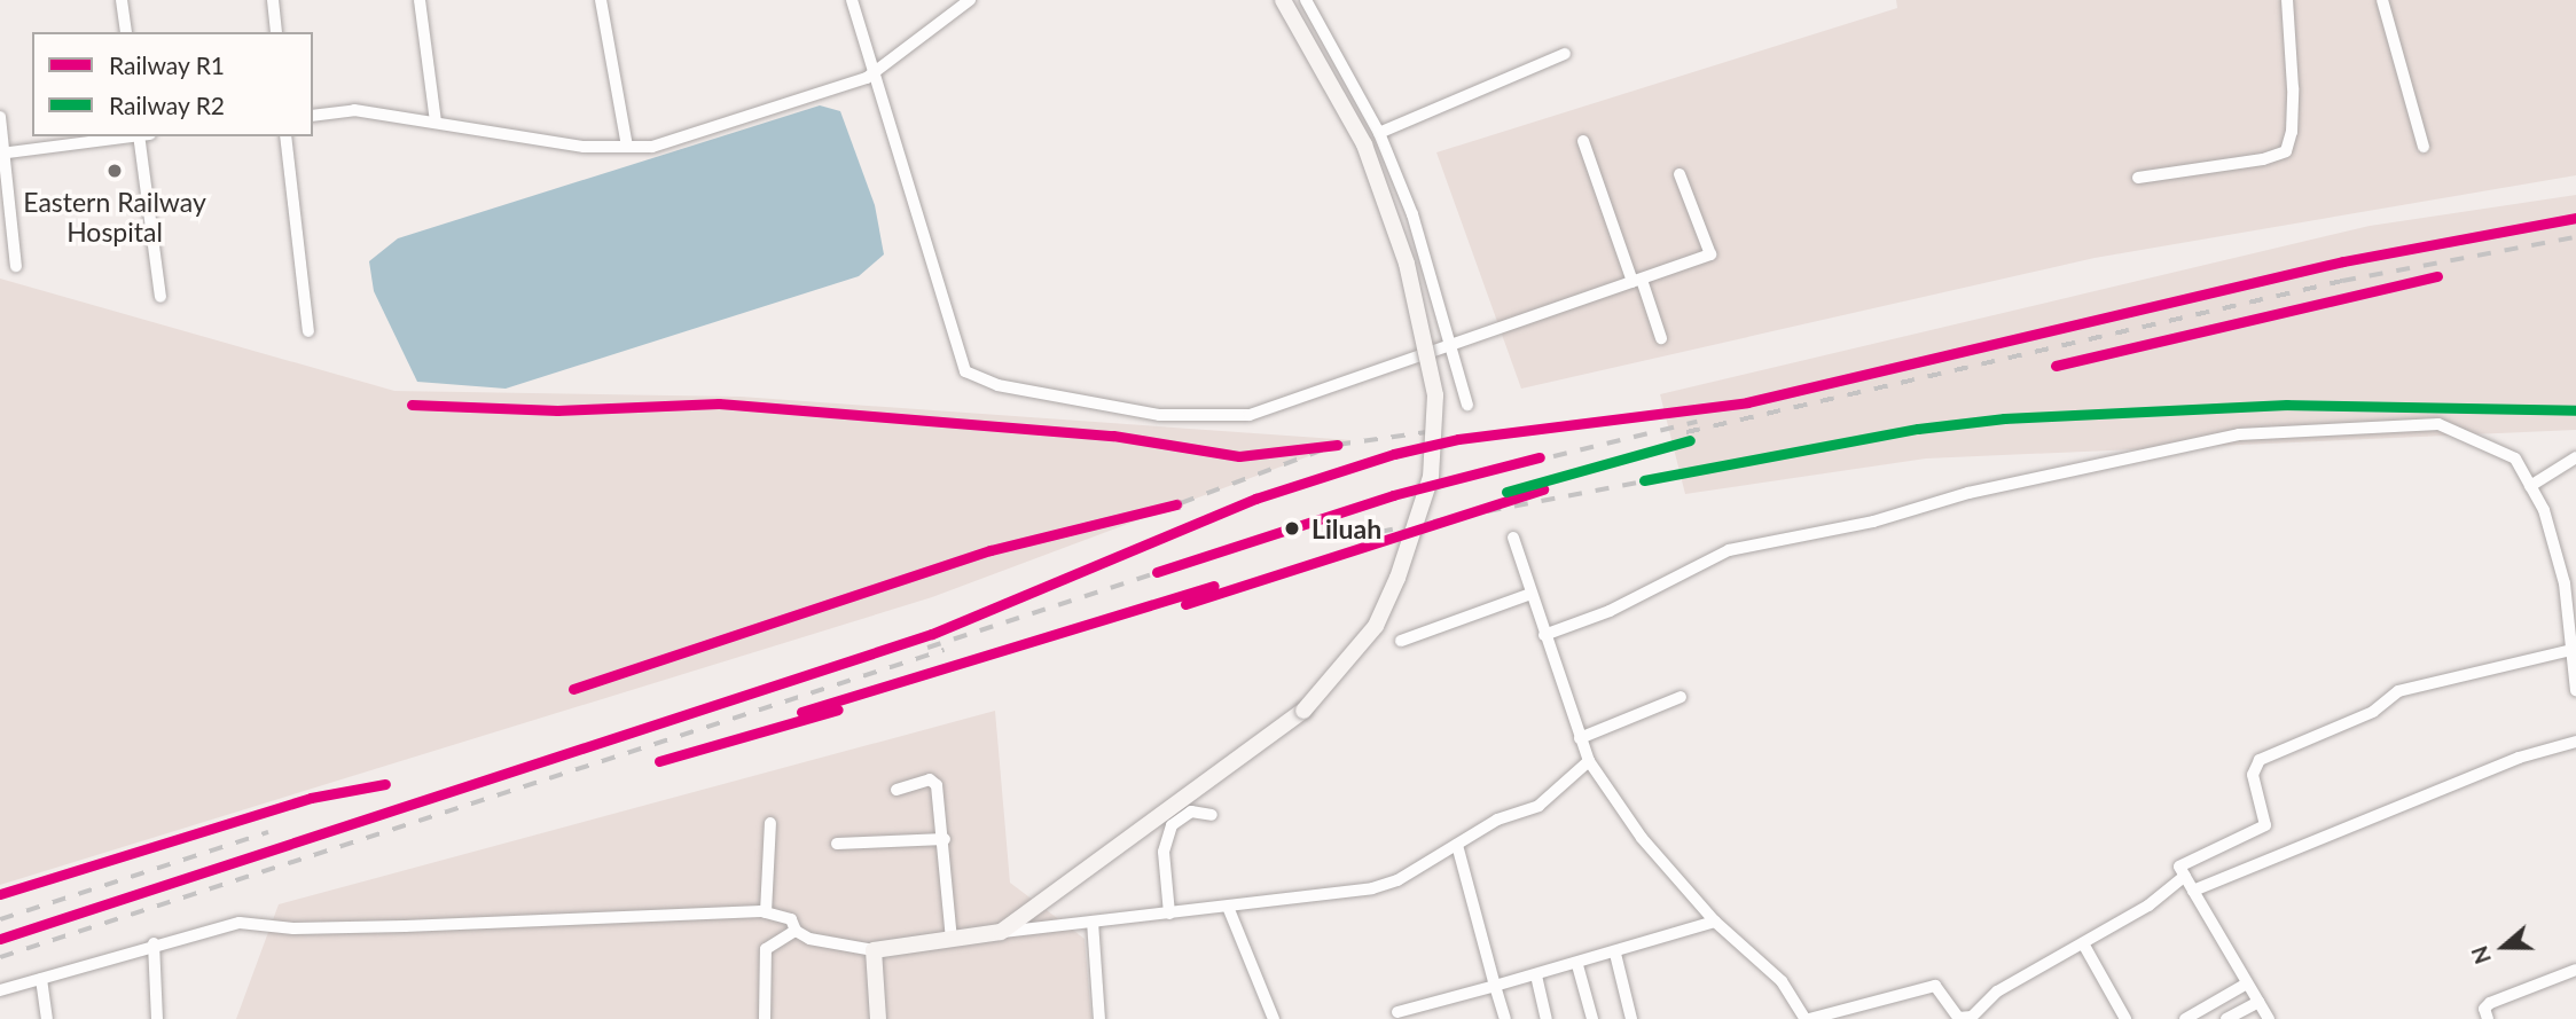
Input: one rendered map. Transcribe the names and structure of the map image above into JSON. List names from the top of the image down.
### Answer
{
  "places": ["Eastern Railway Hospital", "Liluah"],
  "lines": ["rail line R1", "rail line R2"],
  "legend": ["Railway R1", "Railway R2"],
  "north": "left"
}
